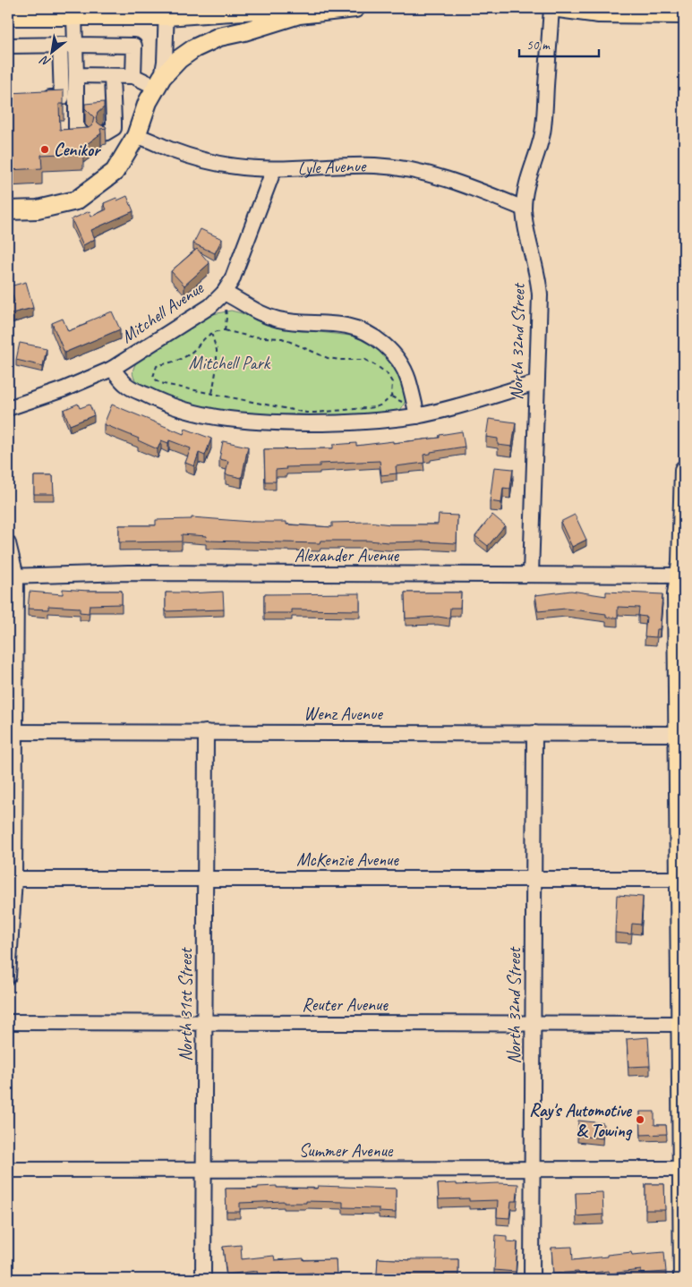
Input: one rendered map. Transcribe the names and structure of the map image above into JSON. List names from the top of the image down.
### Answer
{
  "streets": {
    "street": [
      "Lyle Avenue",
      "Mitchell Avenue",
      "North 32nd Street",
      "Alexander Avenue",
      "Wenz Avenue",
      "McKenzie Avenue",
      "Reuter Avenue",
      "North 31st Street",
      "Summer Avenue"
    ]
  },
  "crossings": [
    ["Lyle Avenue", "North 32nd Street"],
    ["North 32nd Street", "Alexander Avenue"],
    ["North 32nd Street", "Wenz Avenue"],
    ["North 32nd Street", "McKenzie Avenue"],
    ["North 32nd Street", "Reuter Avenue"],
    ["North 32nd Street", "Summer Avenue"],
    ["Wenz Avenue", "North 31st Street"],
    ["McKenzie Avenue", "North 31st Street"],
    ["Reuter Avenue", "North 31st Street"],
    ["North 31st Street", "Summer Avenue"]
  ],
  "parks": ["Mitchell Park"],
  "places": ["Cenikor", "Ray's Automotive & Towing"],
  "scale_bar": "50 m",
  "north": "bottom left"
}
